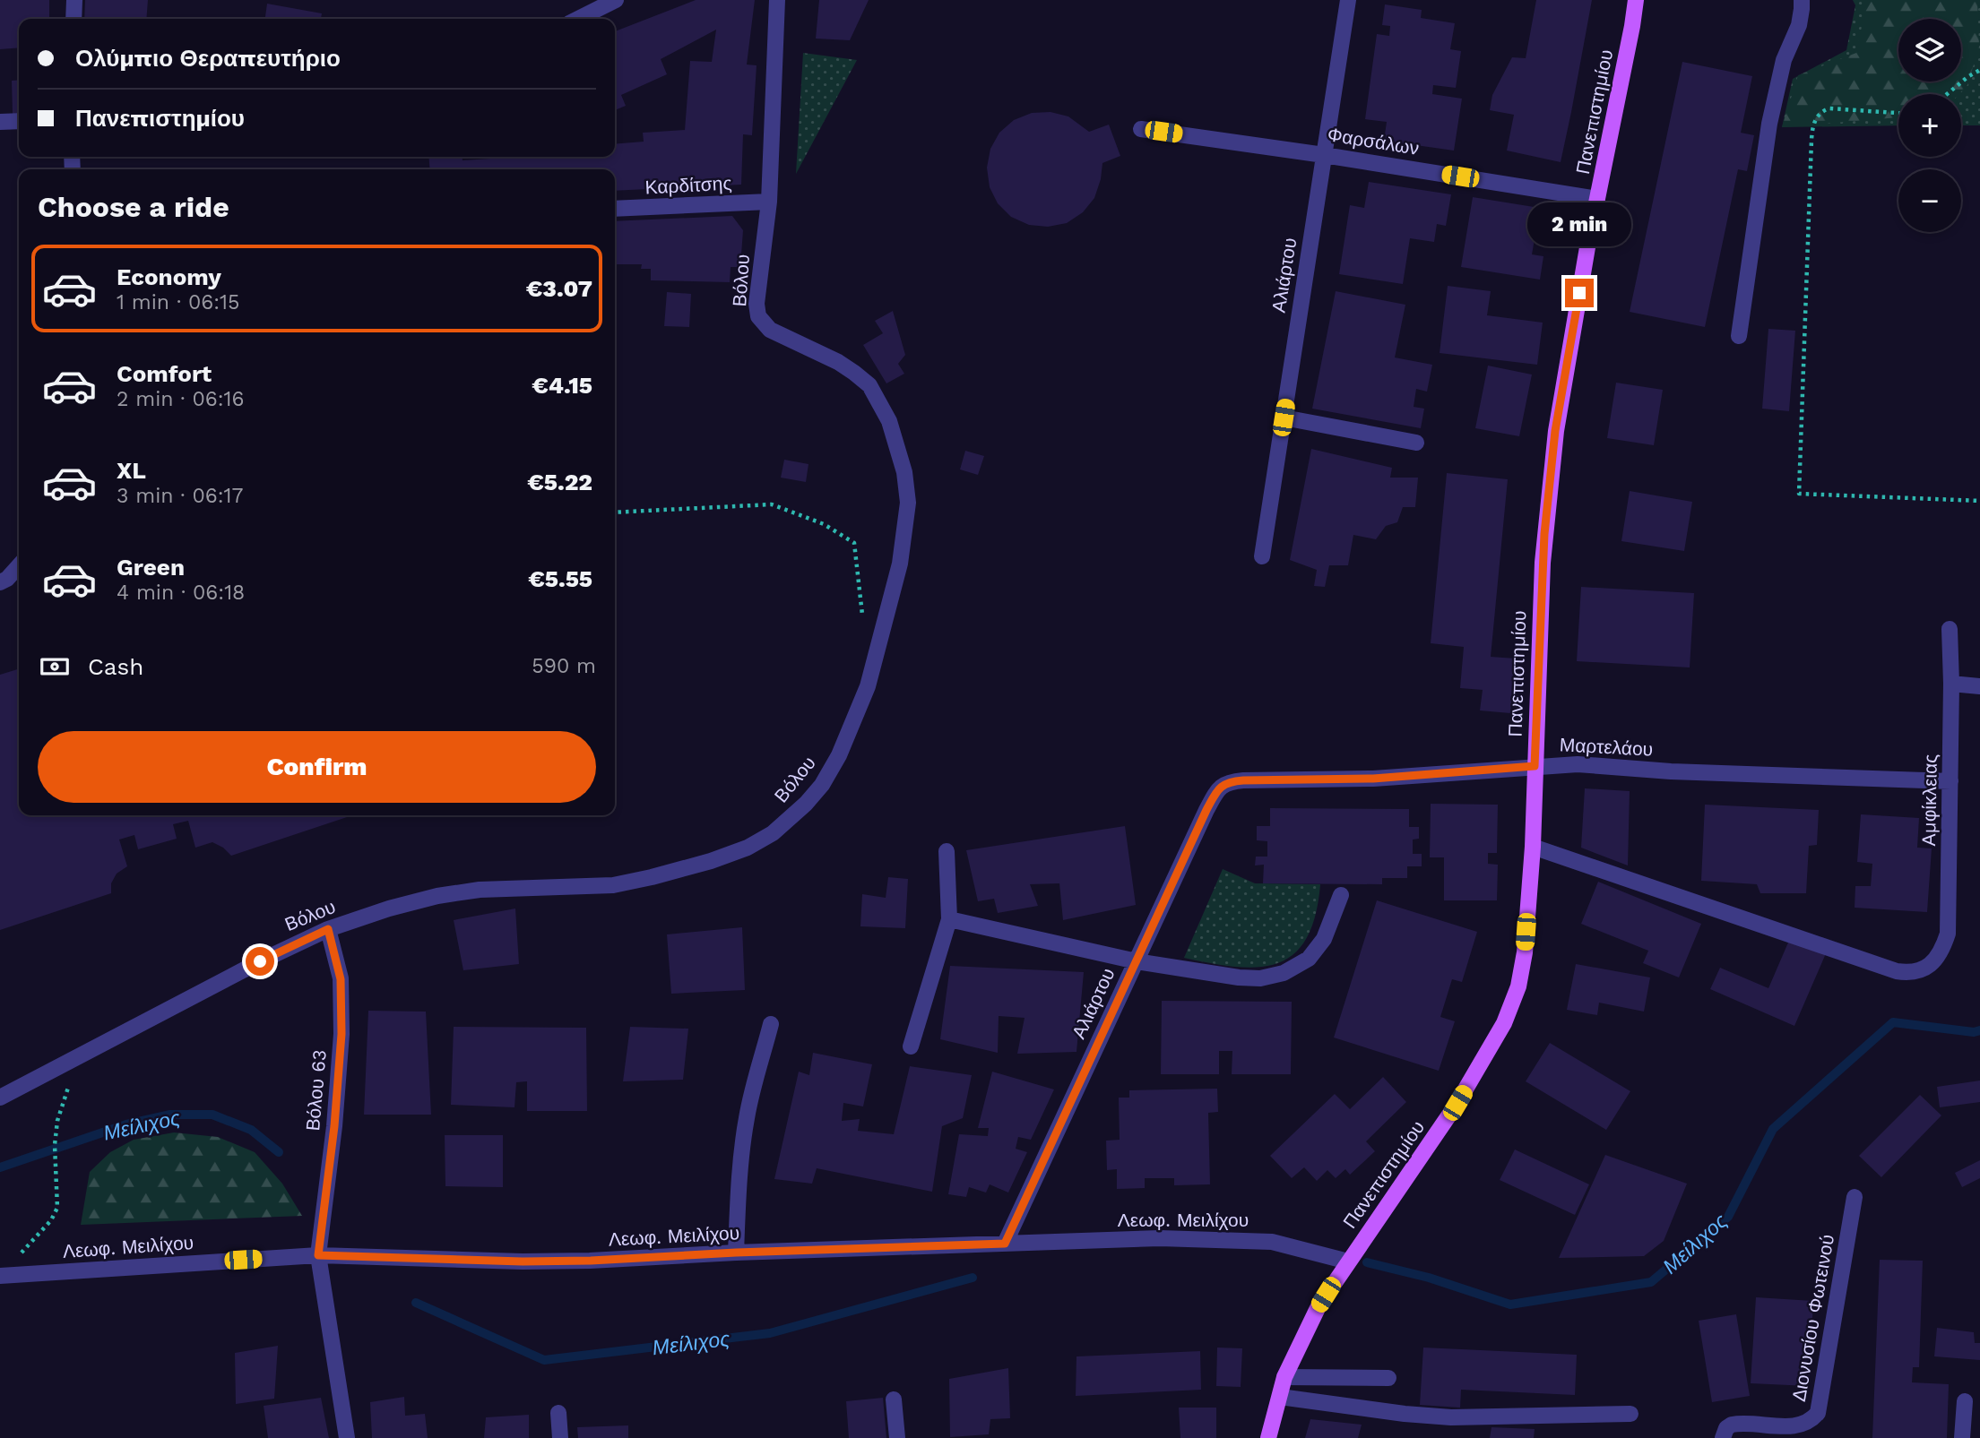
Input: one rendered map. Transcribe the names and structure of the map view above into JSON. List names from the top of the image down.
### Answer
{
  "streets": {
    "main road": ["Πανεπιστημίου"],
    "street": [
      "Φαρσάλων",
      "Καρδίτσης",
      "Αλιάρτου",
      "Βόλου",
      "Μαρτελάου",
      "Αμφίκλειας",
      "Βόλου 63",
      "Λεωφ. Μειλίχου",
      "Διονυσίου Φωτεινού"
    ]
  },
  "crossings": [
    ["Πανεπιστημίου", "Φαρσάλων"],
    ["Πανεπιστημίου", "Μαρτελάου"],
    ["Πανεπιστημίου", "Αμφίκλειας"],
    ["Πανεπιστημίου", "Λεωφ. Μειλίχου"],
    ["Φαρσάλων", "Αλιάρτου"],
    ["Καρδίτσης", "Βόλου"],
    ["Αλιάρτου", "Μαρτελάου"],
    ["Αλιάρτου", "Λεωφ. Μειλίχου"],
    ["Βόλου", "Βόλου 63"],
    ["Μαρτελάου", "Αμφίκλειας"],
    ["Βόλου 63", "Λεωφ. Μειλίχου"]
  ],
  "water": ["Μείλιχος"],
  "page": {
    "map_buttons": ["+", "−"],
    "banner": ["Ολύμπιο Θεραπευτήριο", "Πανεπιστημίου"],
    "heading": "Choose a ride",
    "bubble": "2 min",
    "list": [
      {
        "name": "Economy",
        "note": "1 min · 06:15",
        "value": "€3.07"
      },
      {
        "name": "Comfort",
        "note": "2 min · 06:16",
        "value": "€4.15"
      },
      {
        "name": "XL",
        "note": "3 min · 06:17",
        "value": "€5.22"
      },
      {
        "name": "Green",
        "note": "4 min · 06:18",
        "value": "€5.55"
      }
    ],
    "pay": ["Cash", "590 m"],
    "buttons": "Confirm"
  }
}
